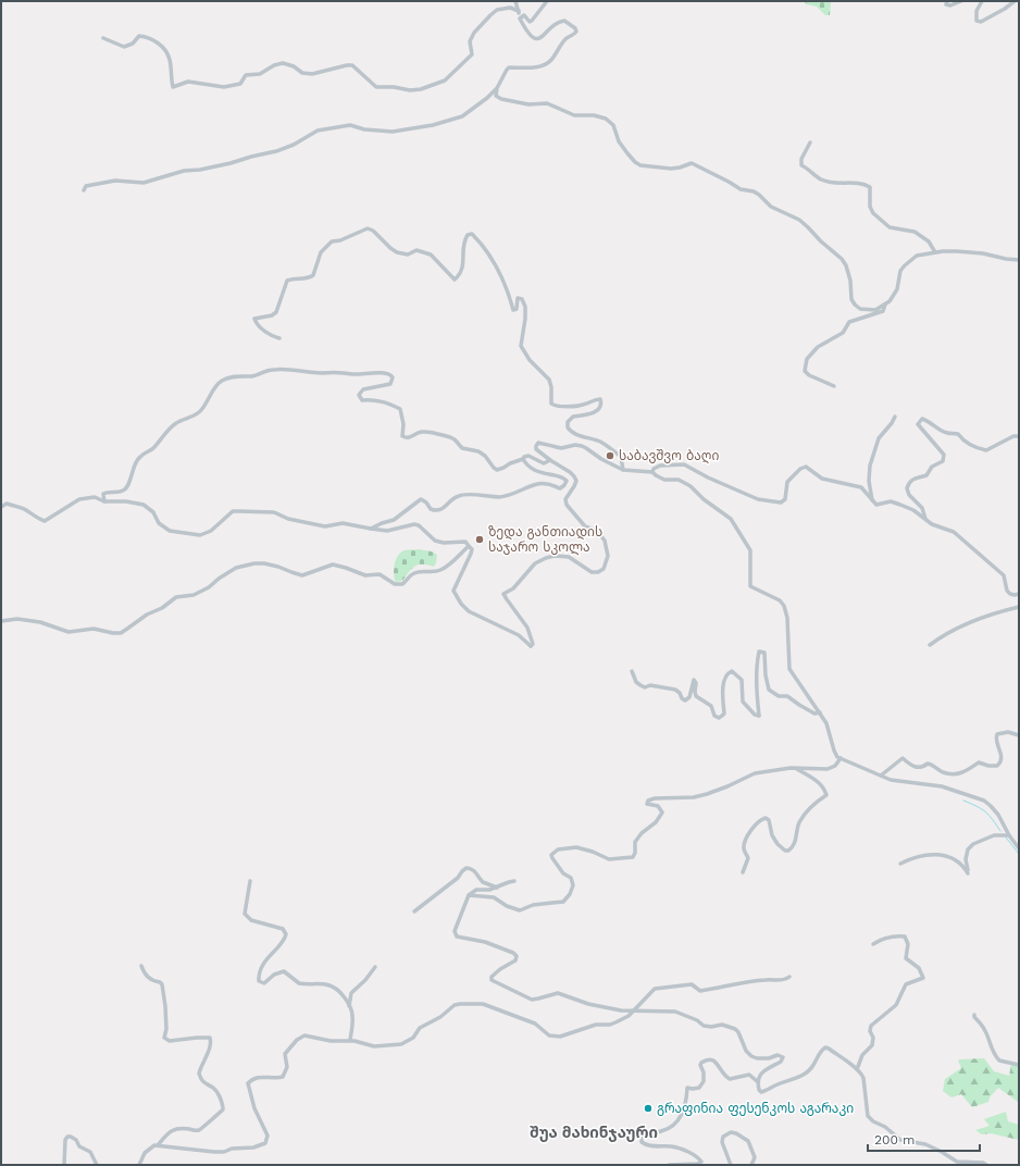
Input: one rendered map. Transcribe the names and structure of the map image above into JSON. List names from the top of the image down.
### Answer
{
  "districts": ["შუა მახინჯაური"],
  "places": ["საბავშვო ბაღი", "ზედა განთიადის საჯარო სკოლა", "გრაფინია ფესენკოს აგარაკი"],
  "scale_bar": "200 m"
}
